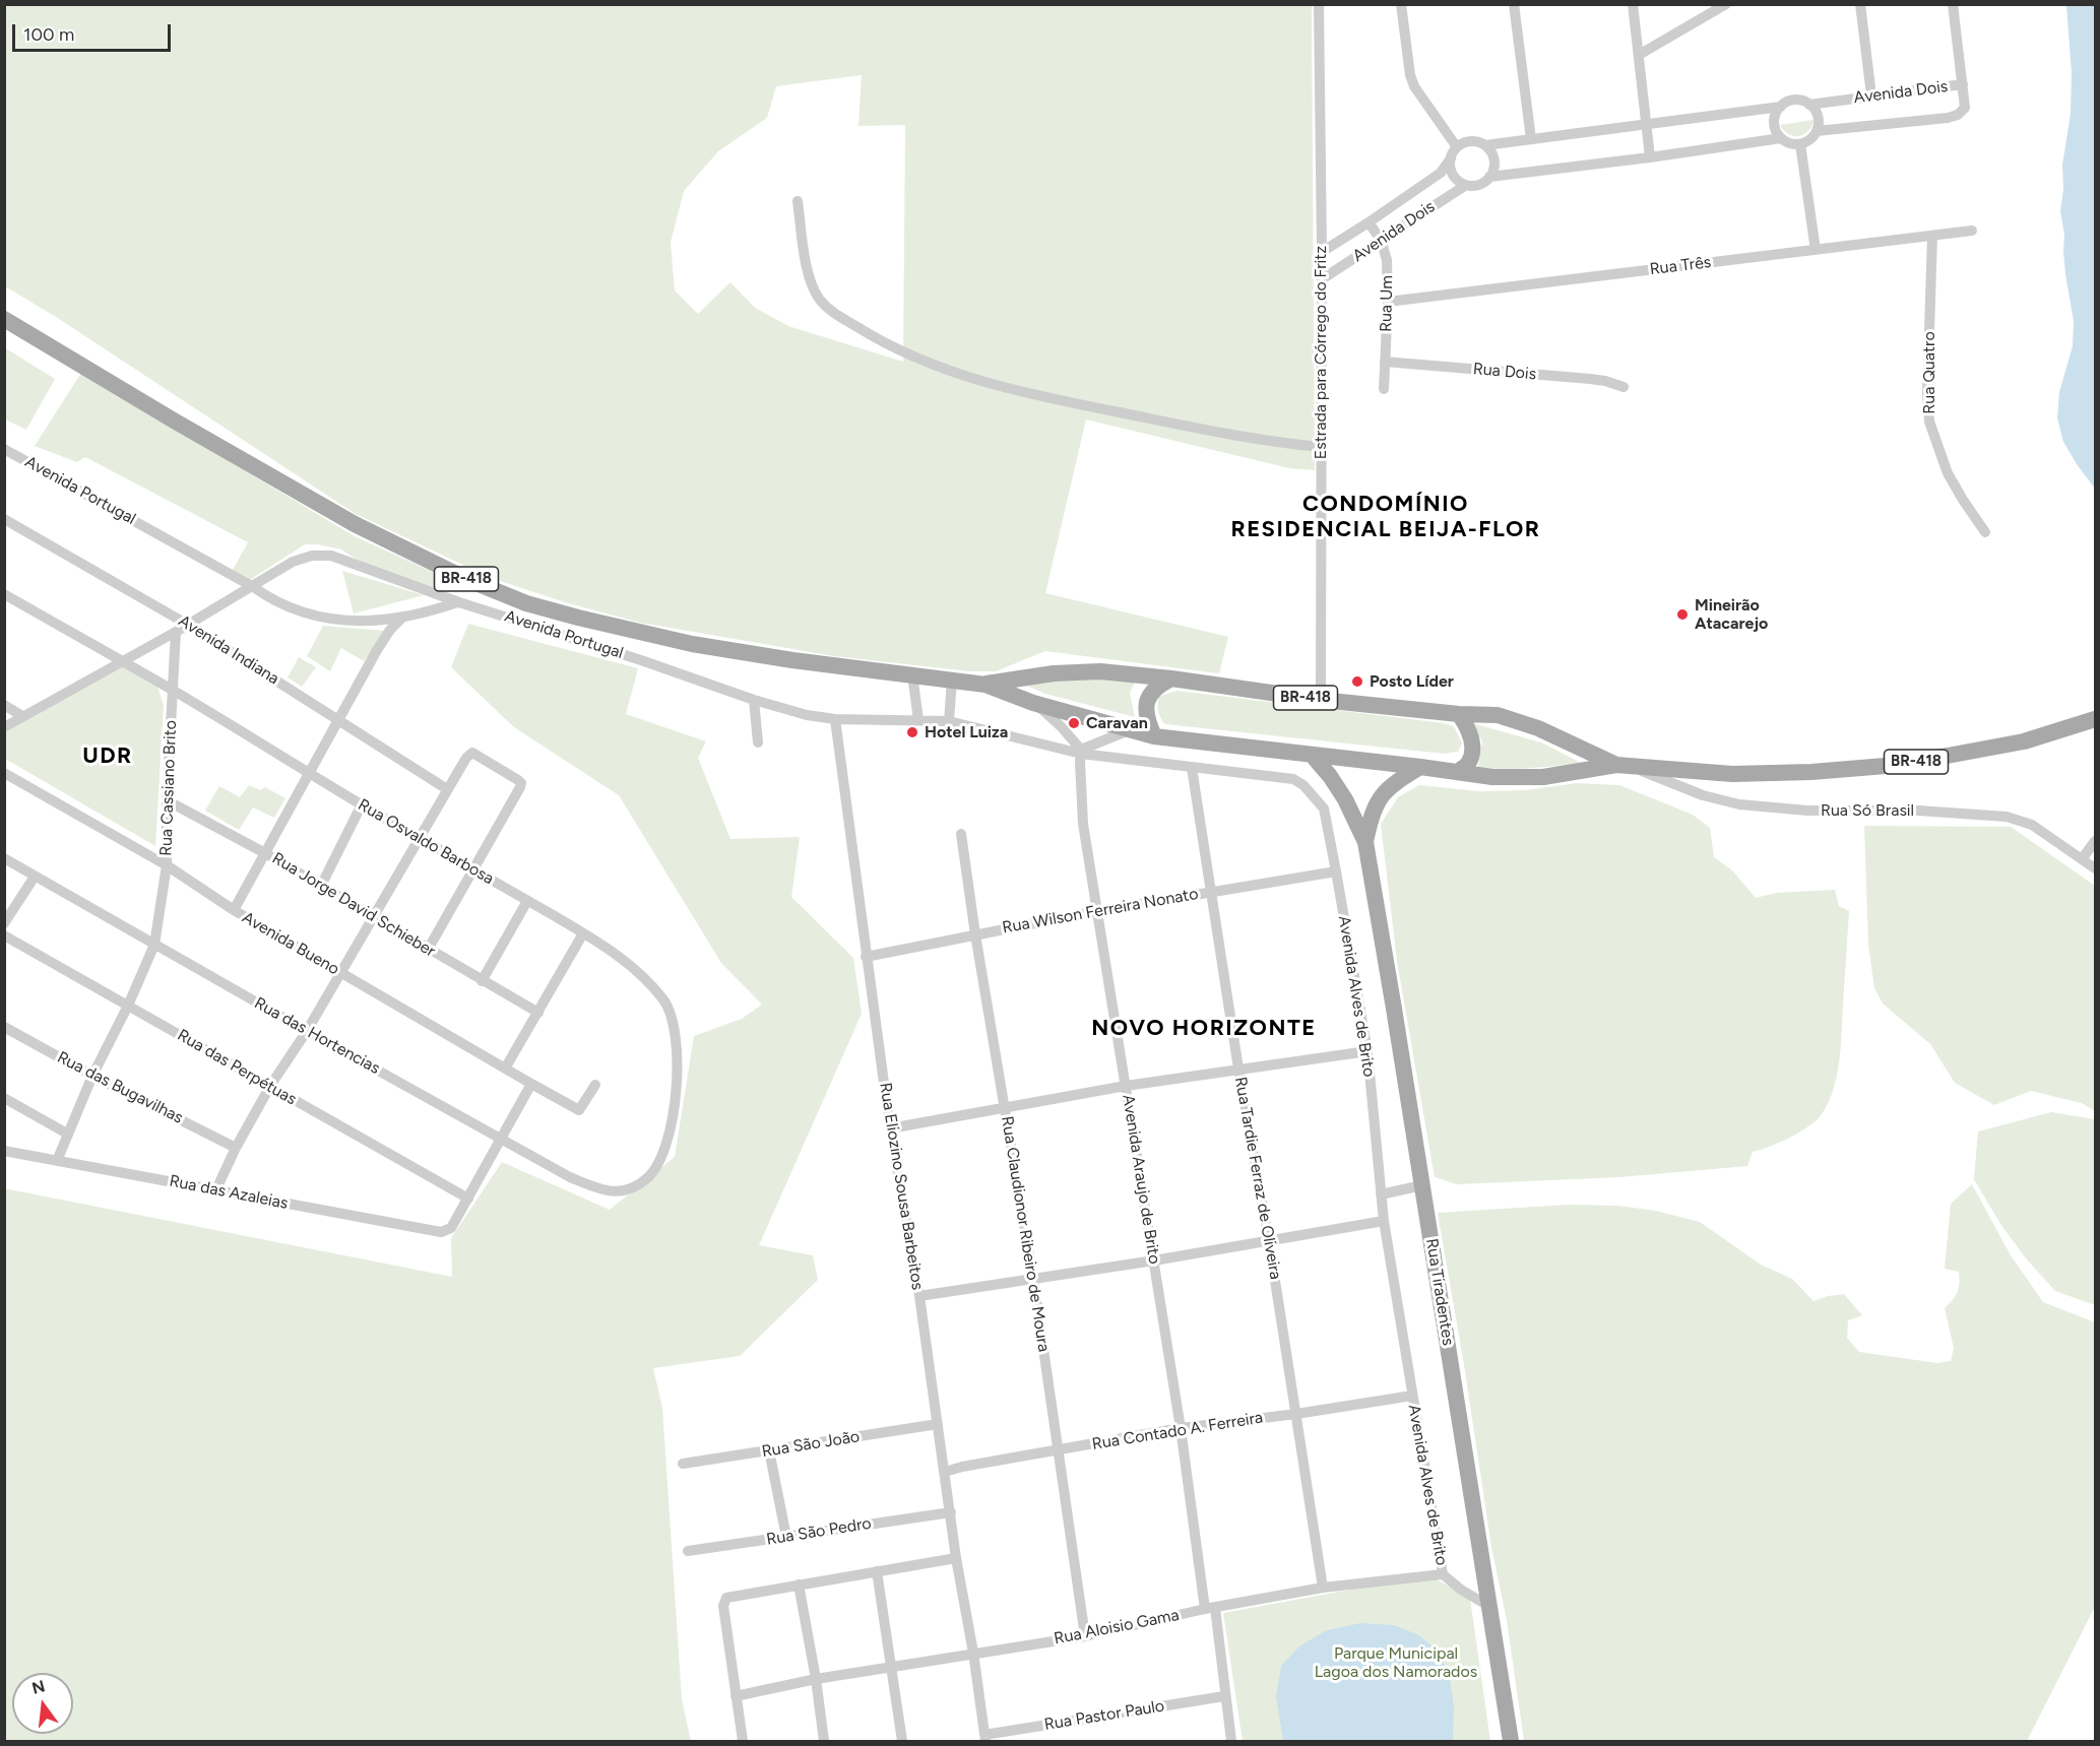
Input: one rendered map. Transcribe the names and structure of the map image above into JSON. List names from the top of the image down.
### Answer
{
  "streets": {
    "main road": ["BR-418", "Rua Tiradentes"],
    "street": [
      "Avenida Dois",
      "Rua Três",
      "Rua Um",
      "Estrada para Córrego do Fritz",
      "Rua Dois",
      "Rua Quatro",
      "Avenida Portugal",
      "Avenida Indiana",
      "Rua Cassiano Brito",
      "Rua Só Brasil",
      "Rua Osvaldo Barbosa",
      "Rua Jorge David Schieber",
      "Rua Wilson Ferreira Nonato",
      "Avenida Bueno",
      "Avenida Alves de Brito",
      "Rua das Hortencias",
      "Rua das Perpétuas",
      "Rua das Bugavilhas",
      "Rua Tardie Ferraz de Oliveira",
      "Avenida Araujo de Brito",
      "Rua Eliozino Sousa Barbeitos",
      "Rua das Azaleias",
      "Rua Claudionor Ribeiro de Moura",
      "Rua Contado A. Ferreira",
      "Rua São João",
      "Rua São Pedro",
      "Rua Aloisio Gama",
      "Rua Pastor Paulo"
    ]
  },
  "crossings": [
    ["Avenida Dois", "Rua Um"],
    ["Avenida Dois", "Estrada para Córrego do Fritz"],
    ["Rua Três", "Rua Um"],
    ["Rua Três", "Rua Quatro"],
    ["Rua Um", "Rua Dois"],
    ["Estrada para Córrego do Fritz", "BR-418"],
    ["Avenida Portugal", "Avenida Alves de Brito"],
    ["Avenida Portugal", "Rua Eliozino Sousa Barbeitos"],
    ["BR-418", "Rua Só Brasil"],
    ["BR-418", "Rua Tiradentes"],
    ["Rua Cassiano Brito", "Rua Osvaldo Barbosa"],
    ["Rua Cassiano Brito", "Rua Jorge David Schieber"],
    ["Rua Cassiano Brito", "Avenida Bueno"],
    ["Rua Cassiano Brito", "Rua das Hortencias"],
    ["Rua Cassiano Brito", "Rua das Perpétuas"],
    ["Rua Cassiano Brito", "Rua das Bugavilhas"],
    ["Rua Cassiano Brito", "Rua das Azaleias"],
    ["Rua Osvaldo Barbosa", "Rua das Hortencias"],
    ["Rua Wilson Ferreira Nonato", "Avenida Alves de Brito"],
    ["Rua Wilson Ferreira Nonato", "Rua Tardie Ferraz de Oliveira"],
    ["Rua Wilson Ferreira Nonato", "Avenida Araujo de Brito"],
    ["Rua Wilson Ferreira Nonato", "Rua Eliozino Sousa Barbeitos"],
    ["Rua Wilson Ferreira Nonato", "Rua Claudionor Ribeiro de Moura"],
    ["Avenida Alves de Brito", "Rua Tardie Ferraz de Oliveira"],
    ["Avenida Alves de Brito", "Avenida Araujo de Brito"],
    ["Avenida Alves de Brito", "Rua Eliozino Sousa Barbeitos"],
    ["Avenida Alves de Brito", "Rua Contado A. Ferreira"],
    ["Avenida Alves de Brito", "Rua Aloisio Gama"],
    ["Rua das Perpétuas", "Rua das Azaleias"],
    ["Rua Tardie Ferraz de Oliveira", "Rua Contado A. Ferreira"],
    ["Rua Tardie Ferraz de Oliveira", "Rua Aloisio Gama"],
    ["Avenida Araujo de Brito", "Rua Contado A. Ferreira"],
    ["Avenida Araujo de Brito", "Rua Aloisio Gama"],
    ["Avenida Araujo de Brito", "Rua Pastor Paulo"],
    ["Rua Eliozino Sousa Barbeitos", "Rua Contado A. Ferreira"],
    ["Rua Eliozino Sousa Barbeitos", "Rua São João"],
    ["Rua Eliozino Sousa Barbeitos", "Rua São Pedro"],
    ["Rua Eliozino Sousa Barbeitos", "Rua Aloisio Gama"],
    ["Rua Eliozino Sousa Barbeitos", "Rua Pastor Paulo"],
    ["Rua Claudionor Ribeiro de Moura", "Rua Contado A. Ferreira"],
    ["Rua Claudionor Ribeiro de Moura", "Rua Aloisio Gama"]
  ],
  "districts": ["CONDOMÍNIO RESIDENCIAL BEIJA-FLOR", "UDR", "NOVO HORIZONTE"],
  "parks": ["Parque Municipal Lagoa dos Namorados"],
  "places": [
    "Mineirão Atacarejo",
    "Posto Líder",
    "Caravan",
    "Hotel Luiza"
  ],
  "scale_bar": "100 m",
  "north": "top"
}
